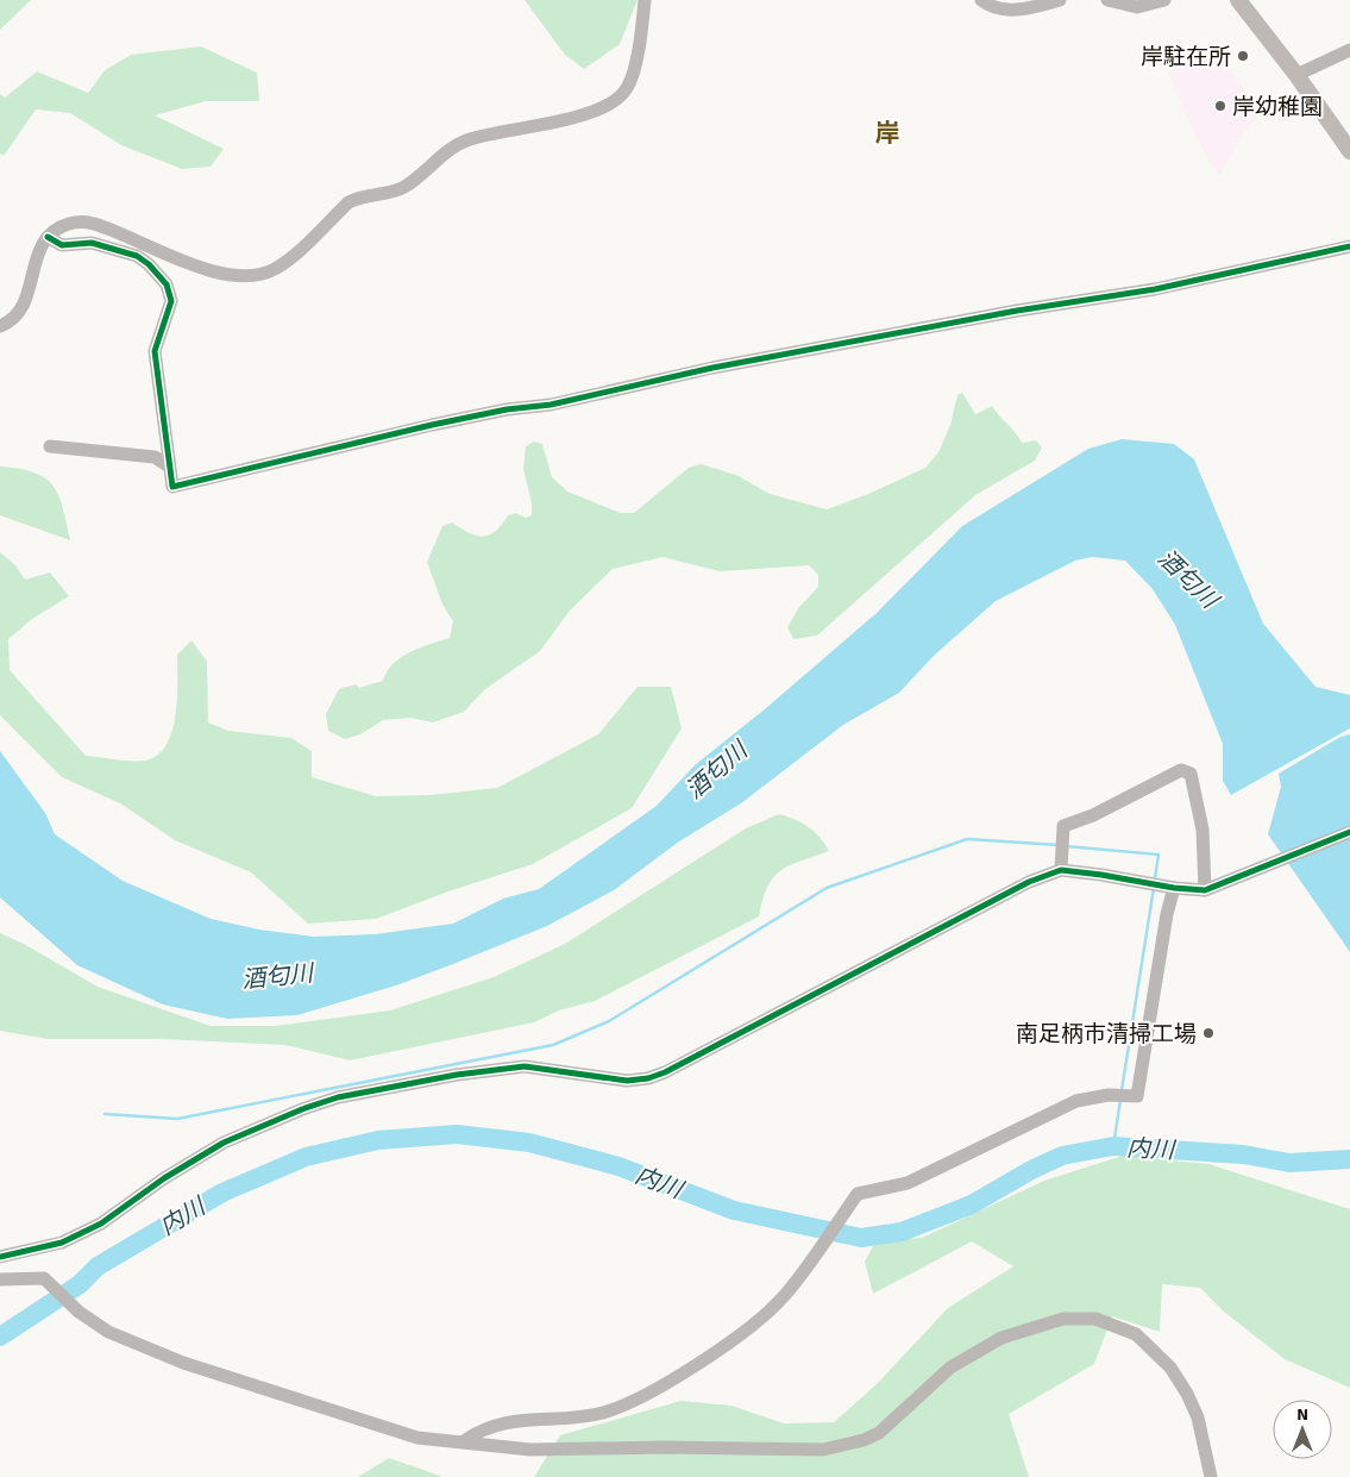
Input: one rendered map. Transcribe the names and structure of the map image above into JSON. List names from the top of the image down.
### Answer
{
  "districts": ["岸"],
  "water": ["酒匂川", "内川"],
  "places": ["岸駐在所", "岸幼稚園", "南足柄市清掃工場"],
  "north": "top"
}
